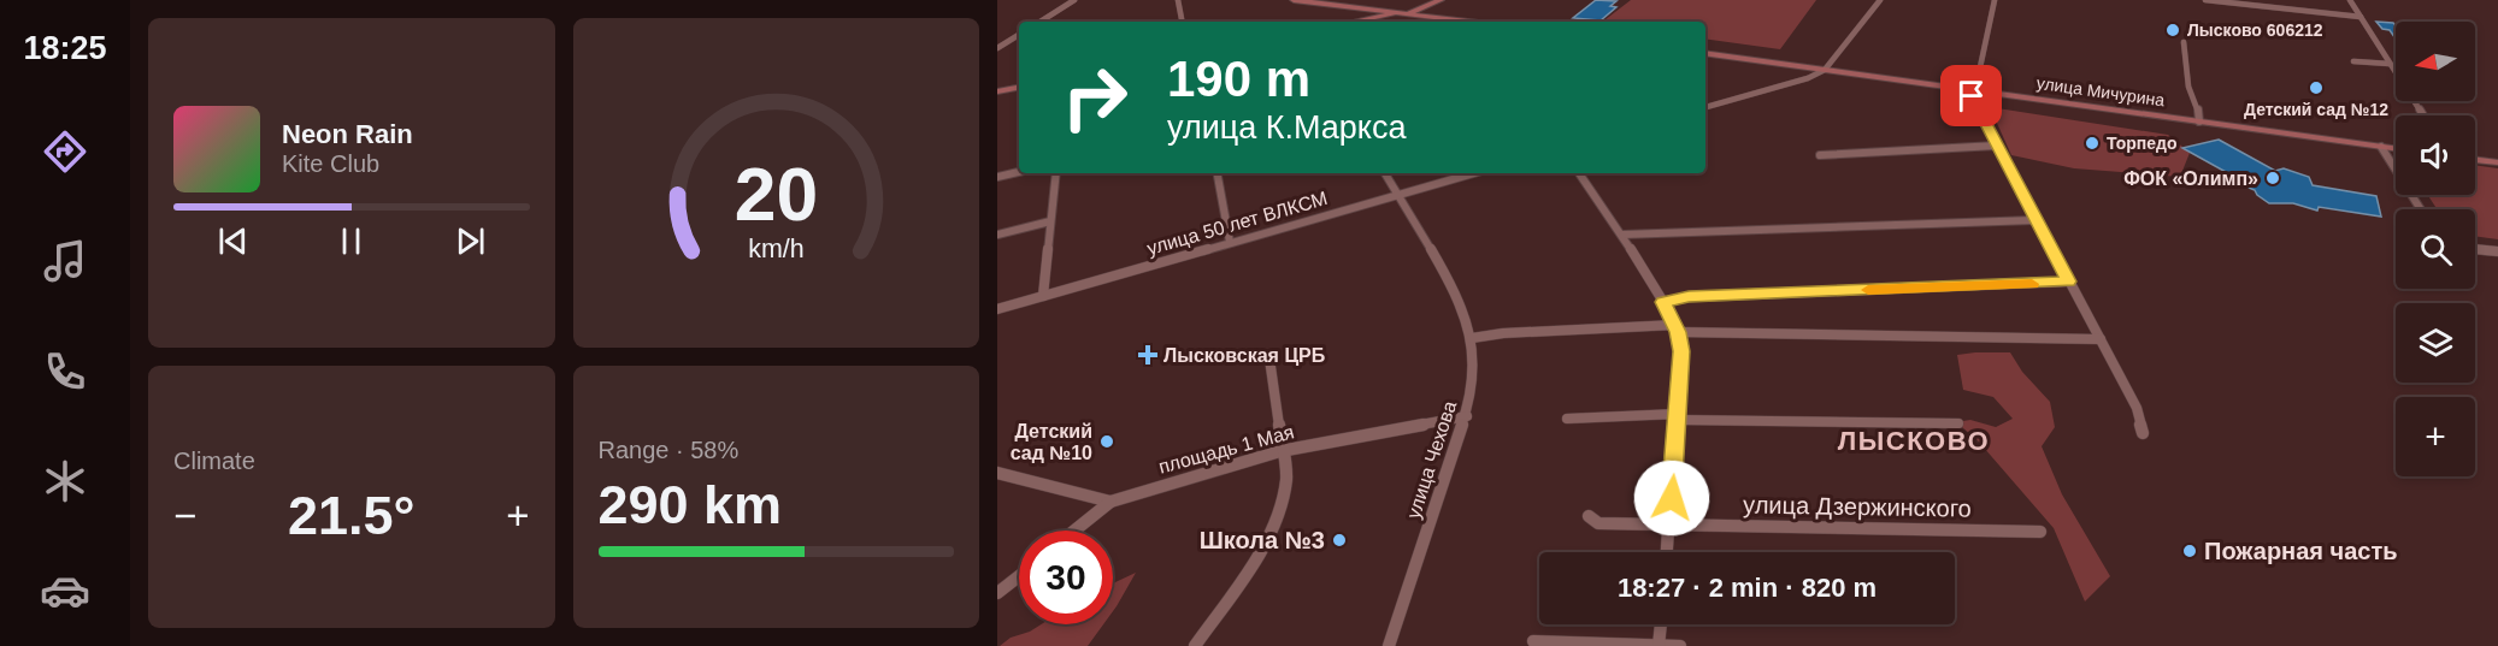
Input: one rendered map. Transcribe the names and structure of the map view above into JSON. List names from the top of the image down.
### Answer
{
  "streets": {
    "main road": ["улица Мичурина"],
    "street": [
      "улица 50 лет ВЛКСМ",
      "площадь 1 Мая",
      "улица Чехова",
      "улица Дзержинского"
    ]
  },
  "crossings": [
    ["улица 50 лет ВЛКСМ", "улица Чехова"],
    ["площадь 1 Мая", "улица Чехова"]
  ],
  "districts": ["ЛЫСКОВО"],
  "places": {
    "other": [
      "Лысково 606212",
      "Детский сад №12",
      "Торпедо",
      "ФОК «Олимп»",
      "Детский сад №10",
      "Школа №3",
      "Пожарная часть"
    ],
    "health": ["Лысковская ЦРБ"]
  },
  "north": "left",
  "page": {
    "tabs": "18:25",
    "map_buttons": "+",
    "turn": ["190 m", "улица К.Маркса"],
    "song": ["Neon Rain", "Kite Club"],
    "tile": [
      "Climate",
      ["Range · 58%", "290 km"]
    ],
    "heat": ["−", "21.5°", "+"],
    "limit": "30",
    "trip": "18:27 · 2 min · 820 m",
    "gauge": ["20", "km/h"]
  }
}
